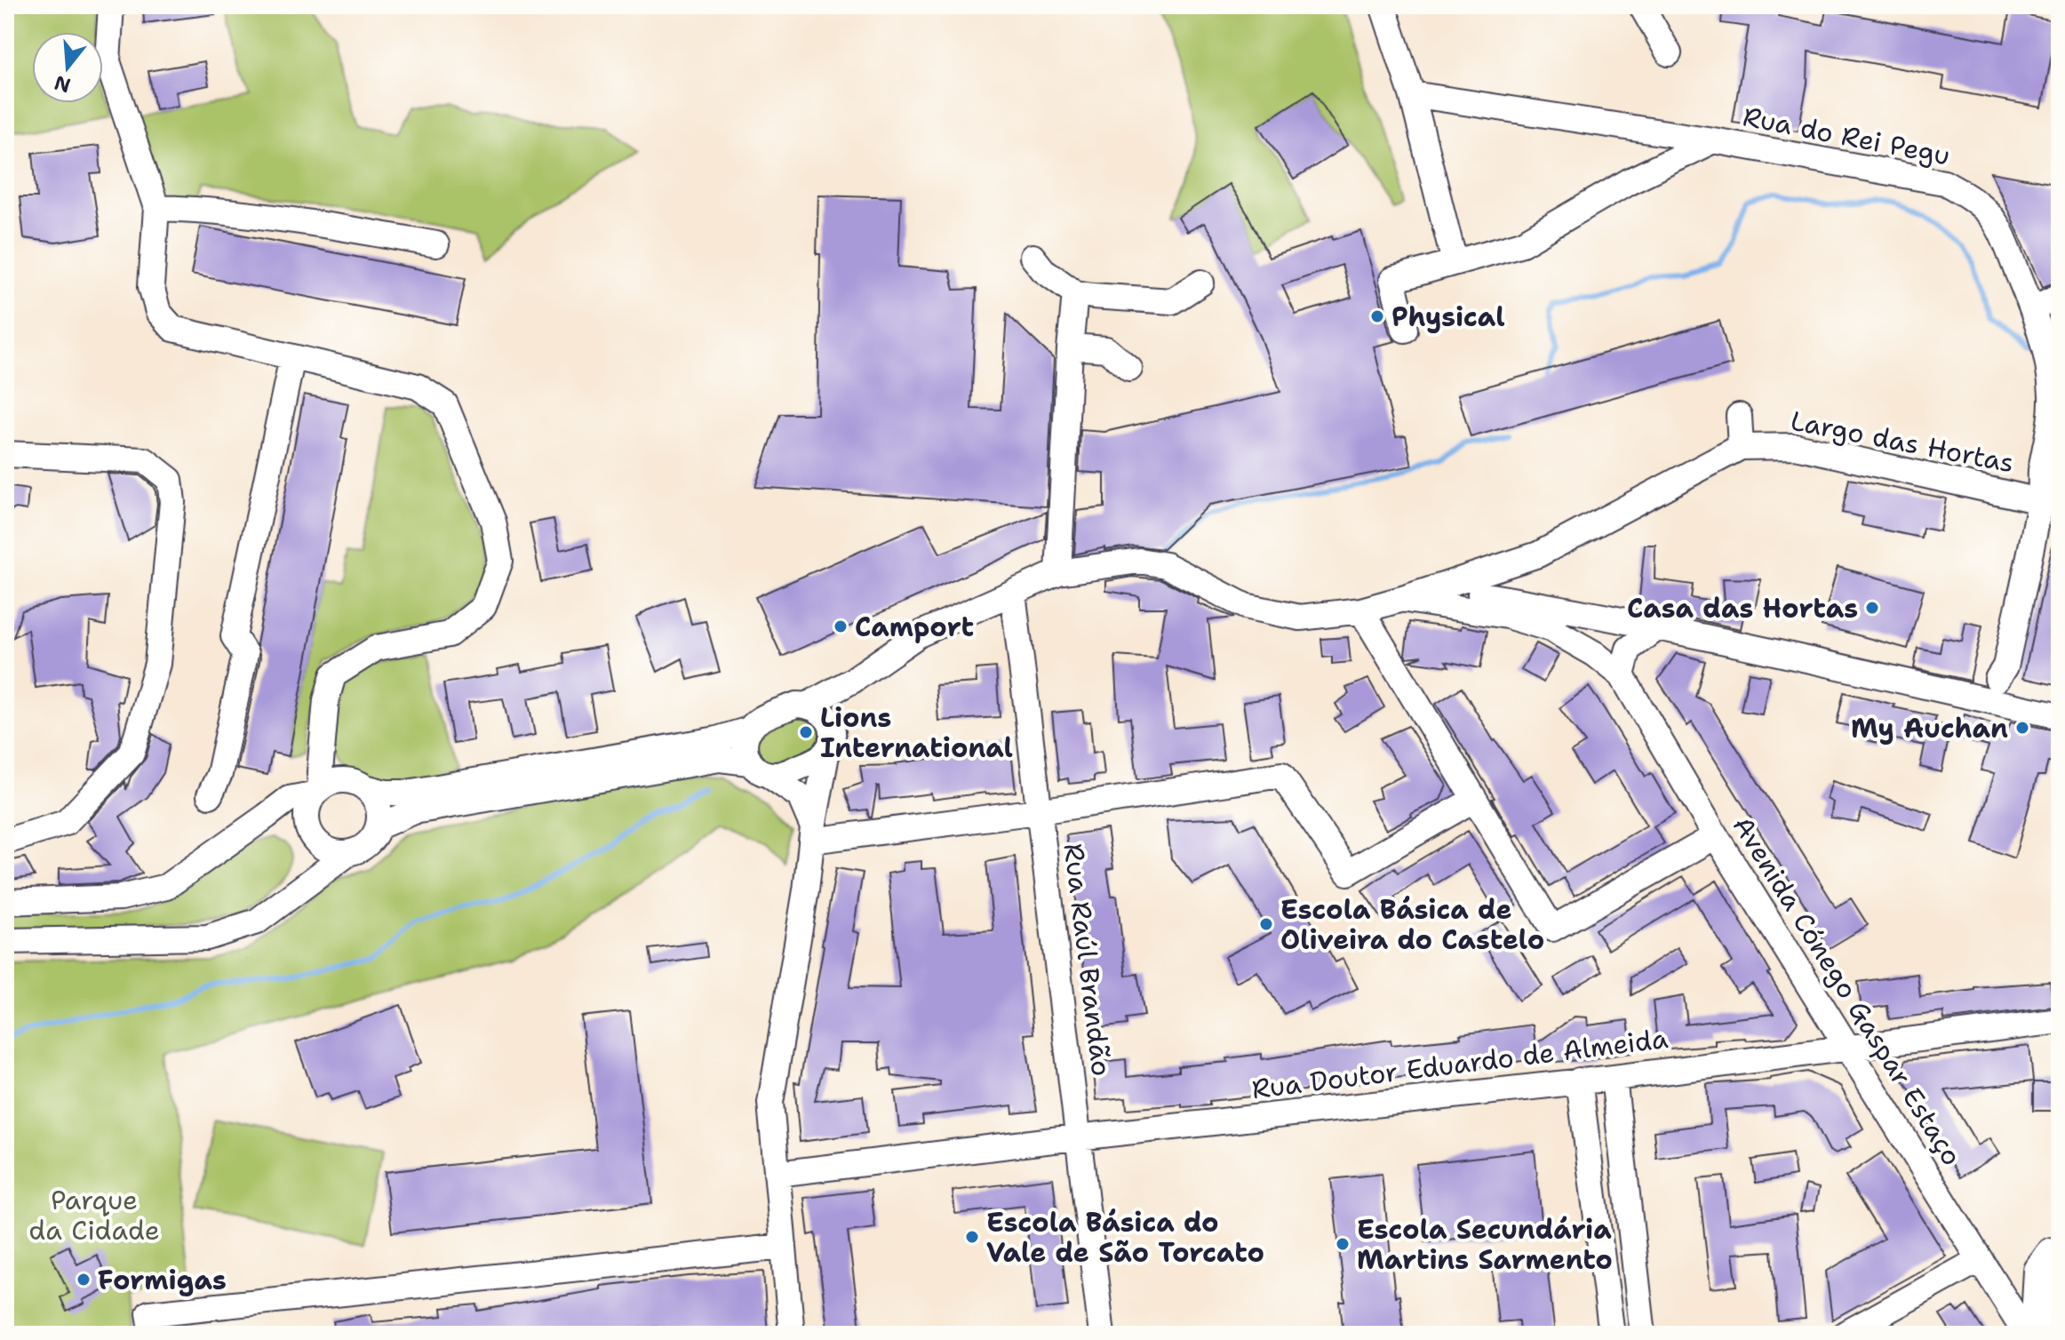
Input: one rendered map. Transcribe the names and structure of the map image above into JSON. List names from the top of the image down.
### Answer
{
  "streets": {
    "street": [
      "Rua do Rei Pegu",
      "Largo das Hortas",
      "Rua Raúl Brandão",
      "Avenida Cónego Gaspar Estaço",
      "Rua Doutor Eduardo de Almeida"
    ]
  },
  "crossings": [
    ["Rua do Rei Pegu", "Largo das Hortas"],
    ["Rua Raúl Brandão", "Rua Doutor Eduardo de Almeida"],
    ["Avenida Cónego Gaspar Estaço", "Rua Doutor Eduardo de Almeida"]
  ],
  "parks": ["Parque da Cidade"],
  "places": [
    "Physical",
    "Casa das Hortas",
    "Camport",
    "My Auchan",
    "Lions International",
    "Escola Básica de Oliveira do Castelo",
    "Escola Básica do Vale de São Torcato",
    "Escola Secundária Martins Sarmento",
    "Formigas"
  ],
  "north": "bottom"
}
